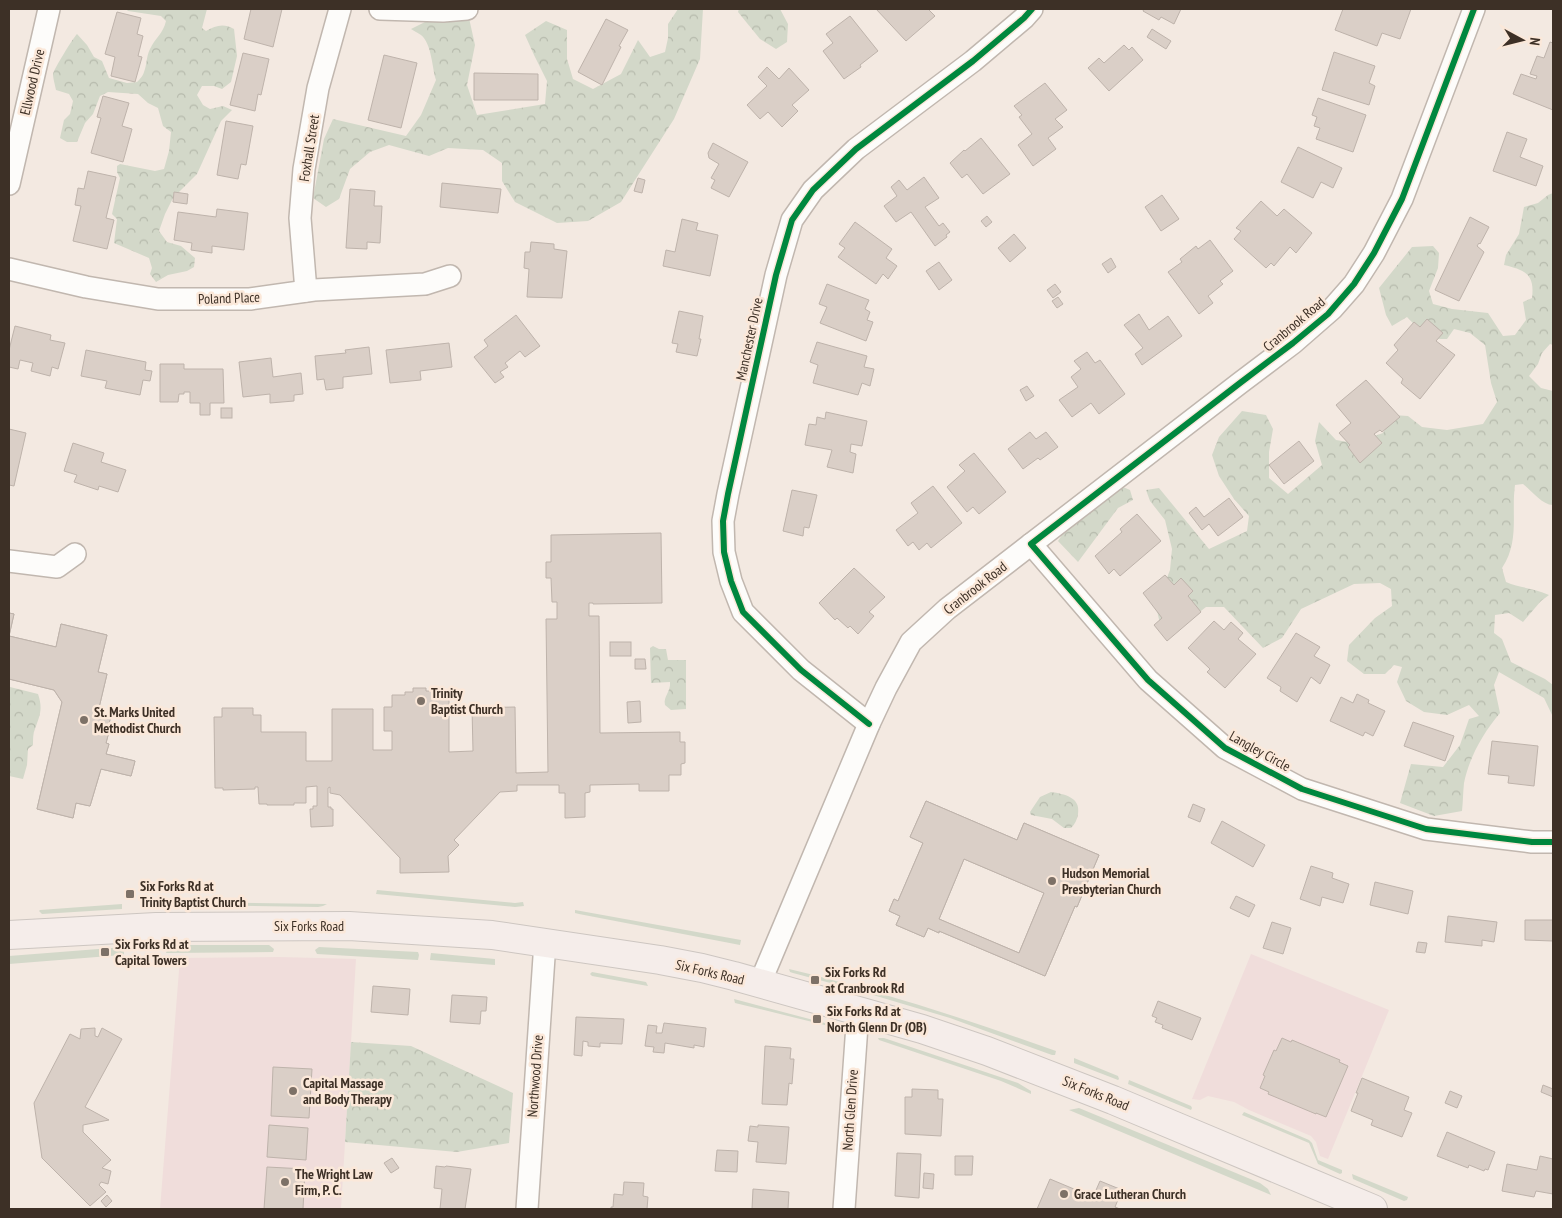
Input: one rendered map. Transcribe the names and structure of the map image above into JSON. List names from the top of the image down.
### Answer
{
  "streets": {
    "main road": ["Six Forks Road"],
    "street": [
      "Ellwood Drive",
      "Foxhall Street",
      "Poland Place",
      "Cranbrook Road",
      "Manchester Drive",
      "Langley Circle",
      "Northwood Drive",
      "North Glen Drive"
    ]
  },
  "crossings": [
    ["Foxhall Street", "Poland Place"],
    ["Cranbrook Road", "Manchester Drive"],
    ["Cranbrook Road", "Langley Circle"],
    ["Cranbrook Road", "Six Forks Road"],
    ["Six Forks Road", "Northwood Drive"],
    ["Six Forks Road", "North Glen Drive"]
  ],
  "places": {
    "other": [
      "Trinity Baptist Church",
      "St. Marks United Methodist Church",
      "Hudson Memorial Presbyterian Church",
      "Capital Massage and Body Therapy",
      "The Wright Law Firm, P. C.",
      "Grace Lutheran Church"
    ],
    "transit": [
      "Six Forks Rd at Trinity Baptist Church",
      "Six Forks Rd at Capital Towers",
      "Six Forks Rd at Cranbrook Rd",
      "Six Forks Rd at North Glenn Dr (OB)"
    ]
  },
  "north": "right"
}
